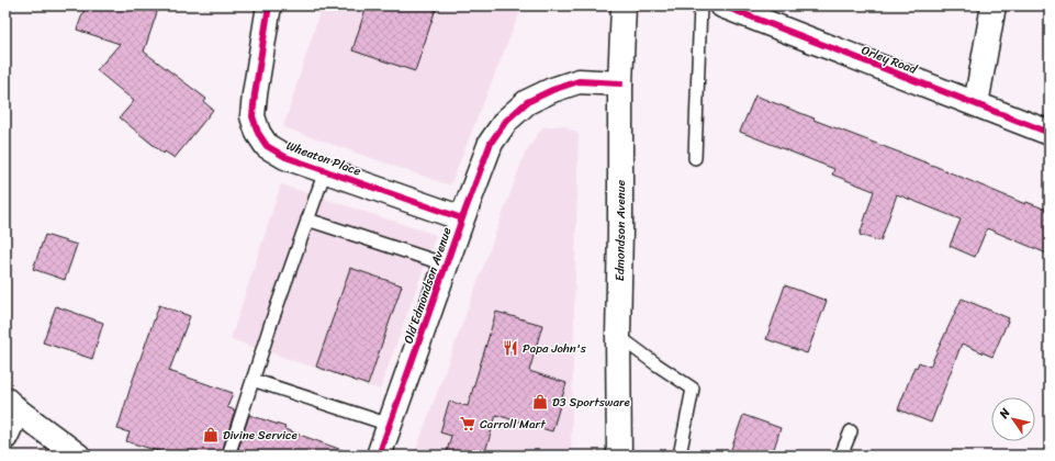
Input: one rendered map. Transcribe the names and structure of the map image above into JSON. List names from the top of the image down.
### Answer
{
  "streets": {
    "street": [
      "Orley Road",
      "Wheaton Place",
      "Edmondson Avenue",
      "Old Edmondson Avenue"
    ]
  },
  "crossings": [
    ["Wheaton Place", "Old Edmondson Avenue"],
    ["Edmondson Avenue", "Old Edmondson Avenue"]
  ],
  "places": {
    "restaurant": ["Papa John's"],
    "shop": ["D3 Sportsware", "Divine Service"],
    "supermarket": ["Carroll Mart"]
  },
  "north": "top left"
}
